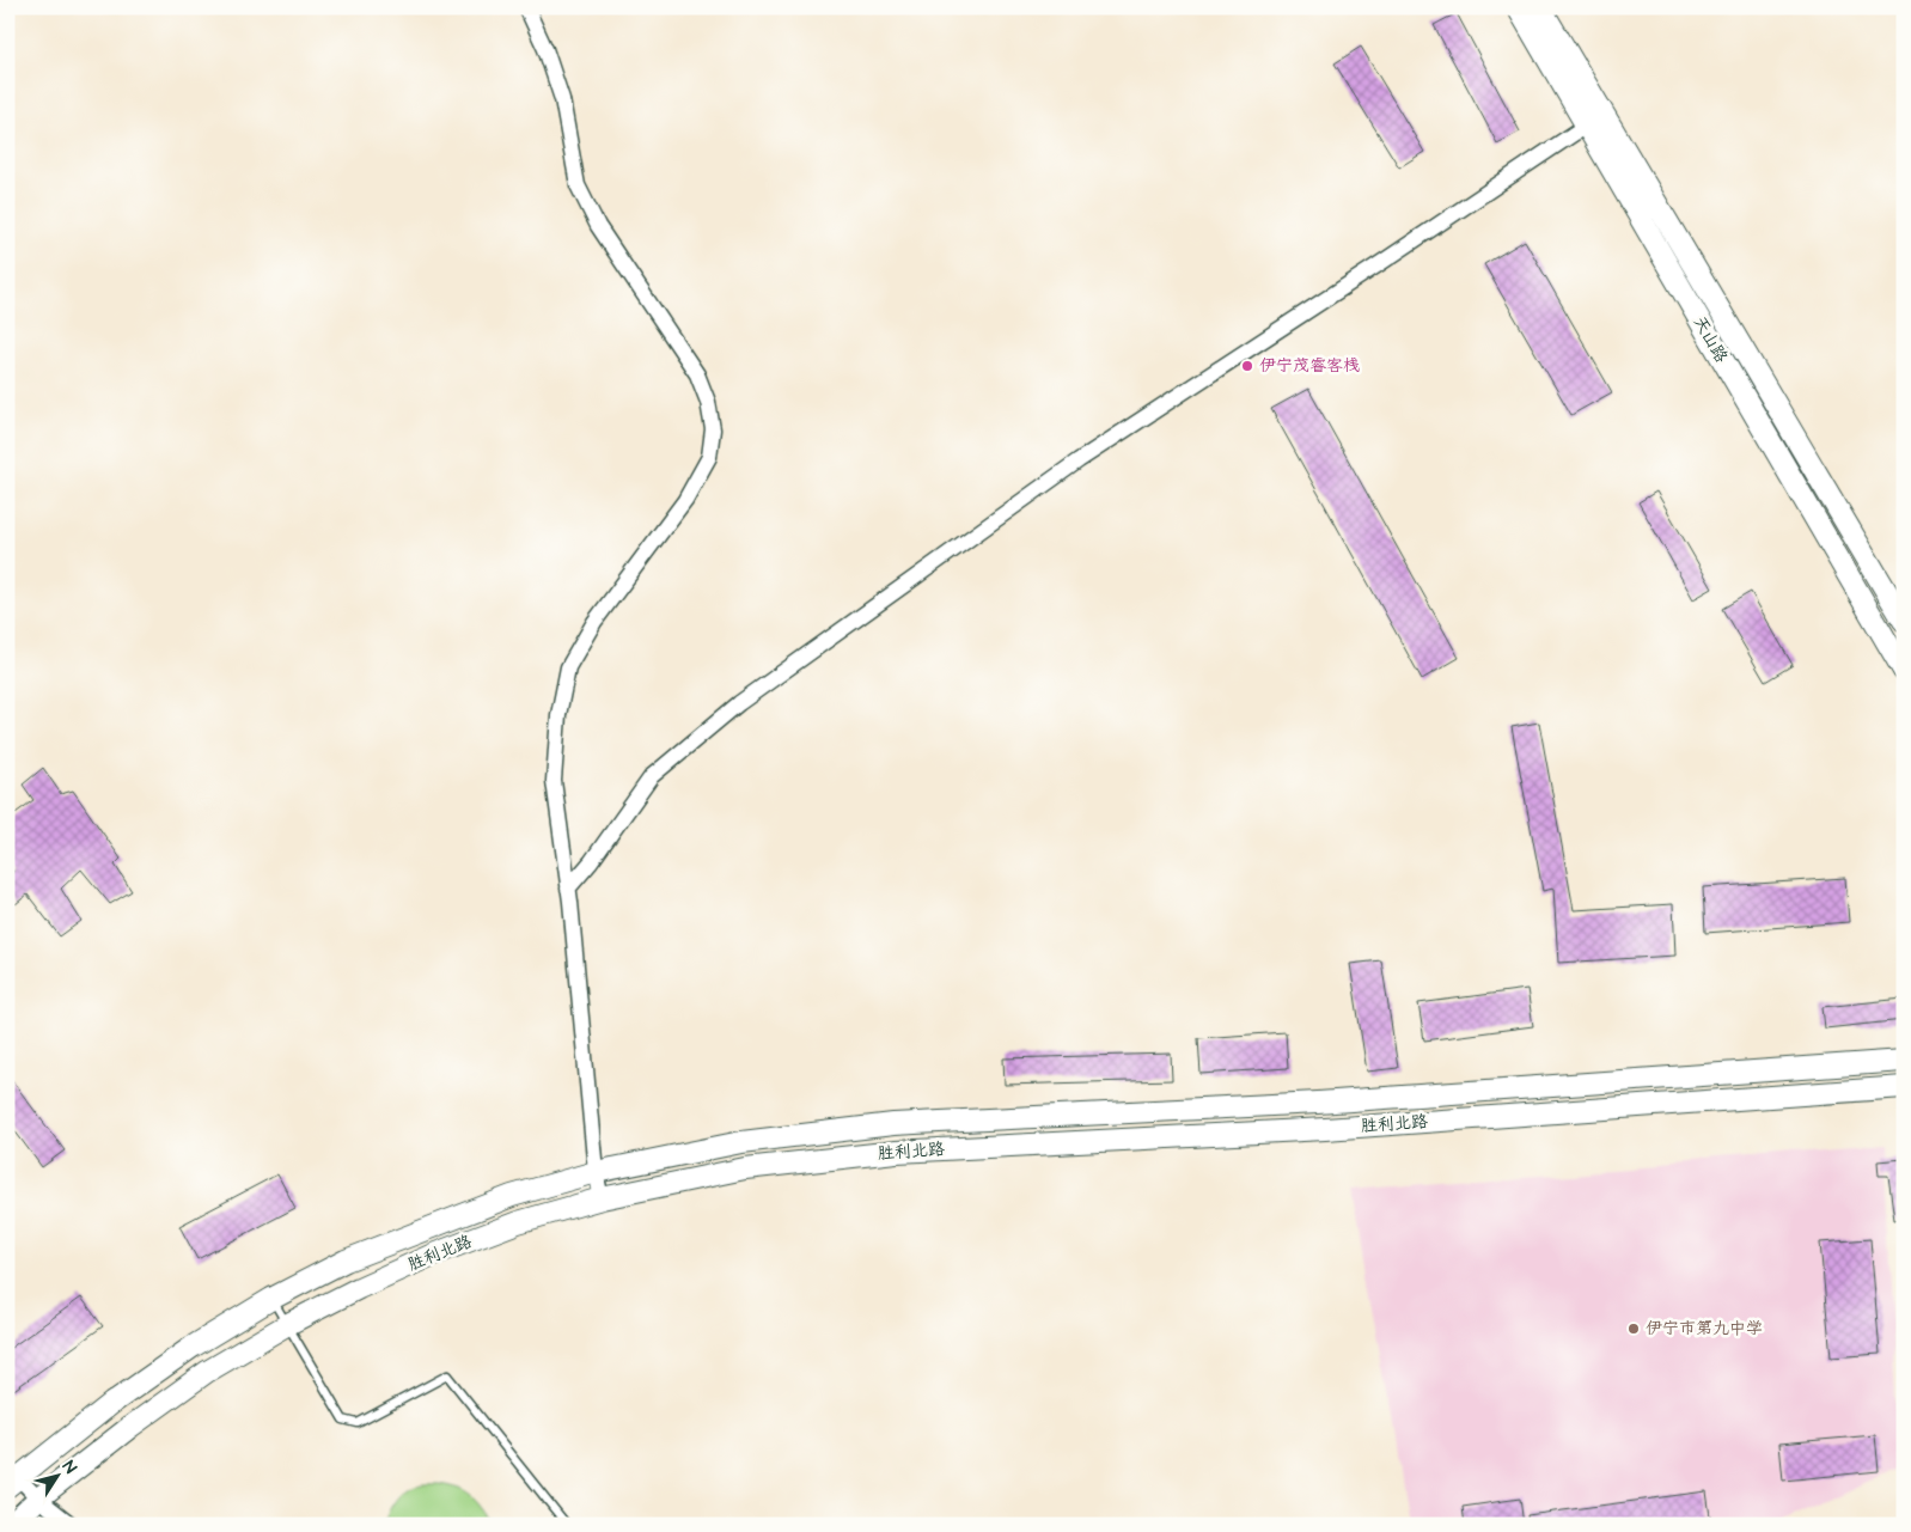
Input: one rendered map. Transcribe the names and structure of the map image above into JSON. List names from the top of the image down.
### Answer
{
  "streets": {
    "main road": ["天山路", "胜利北路"]
  },
  "places": ["伊宁茂睿客栈", "伊宁市第九中学"],
  "north": "top right"
}
